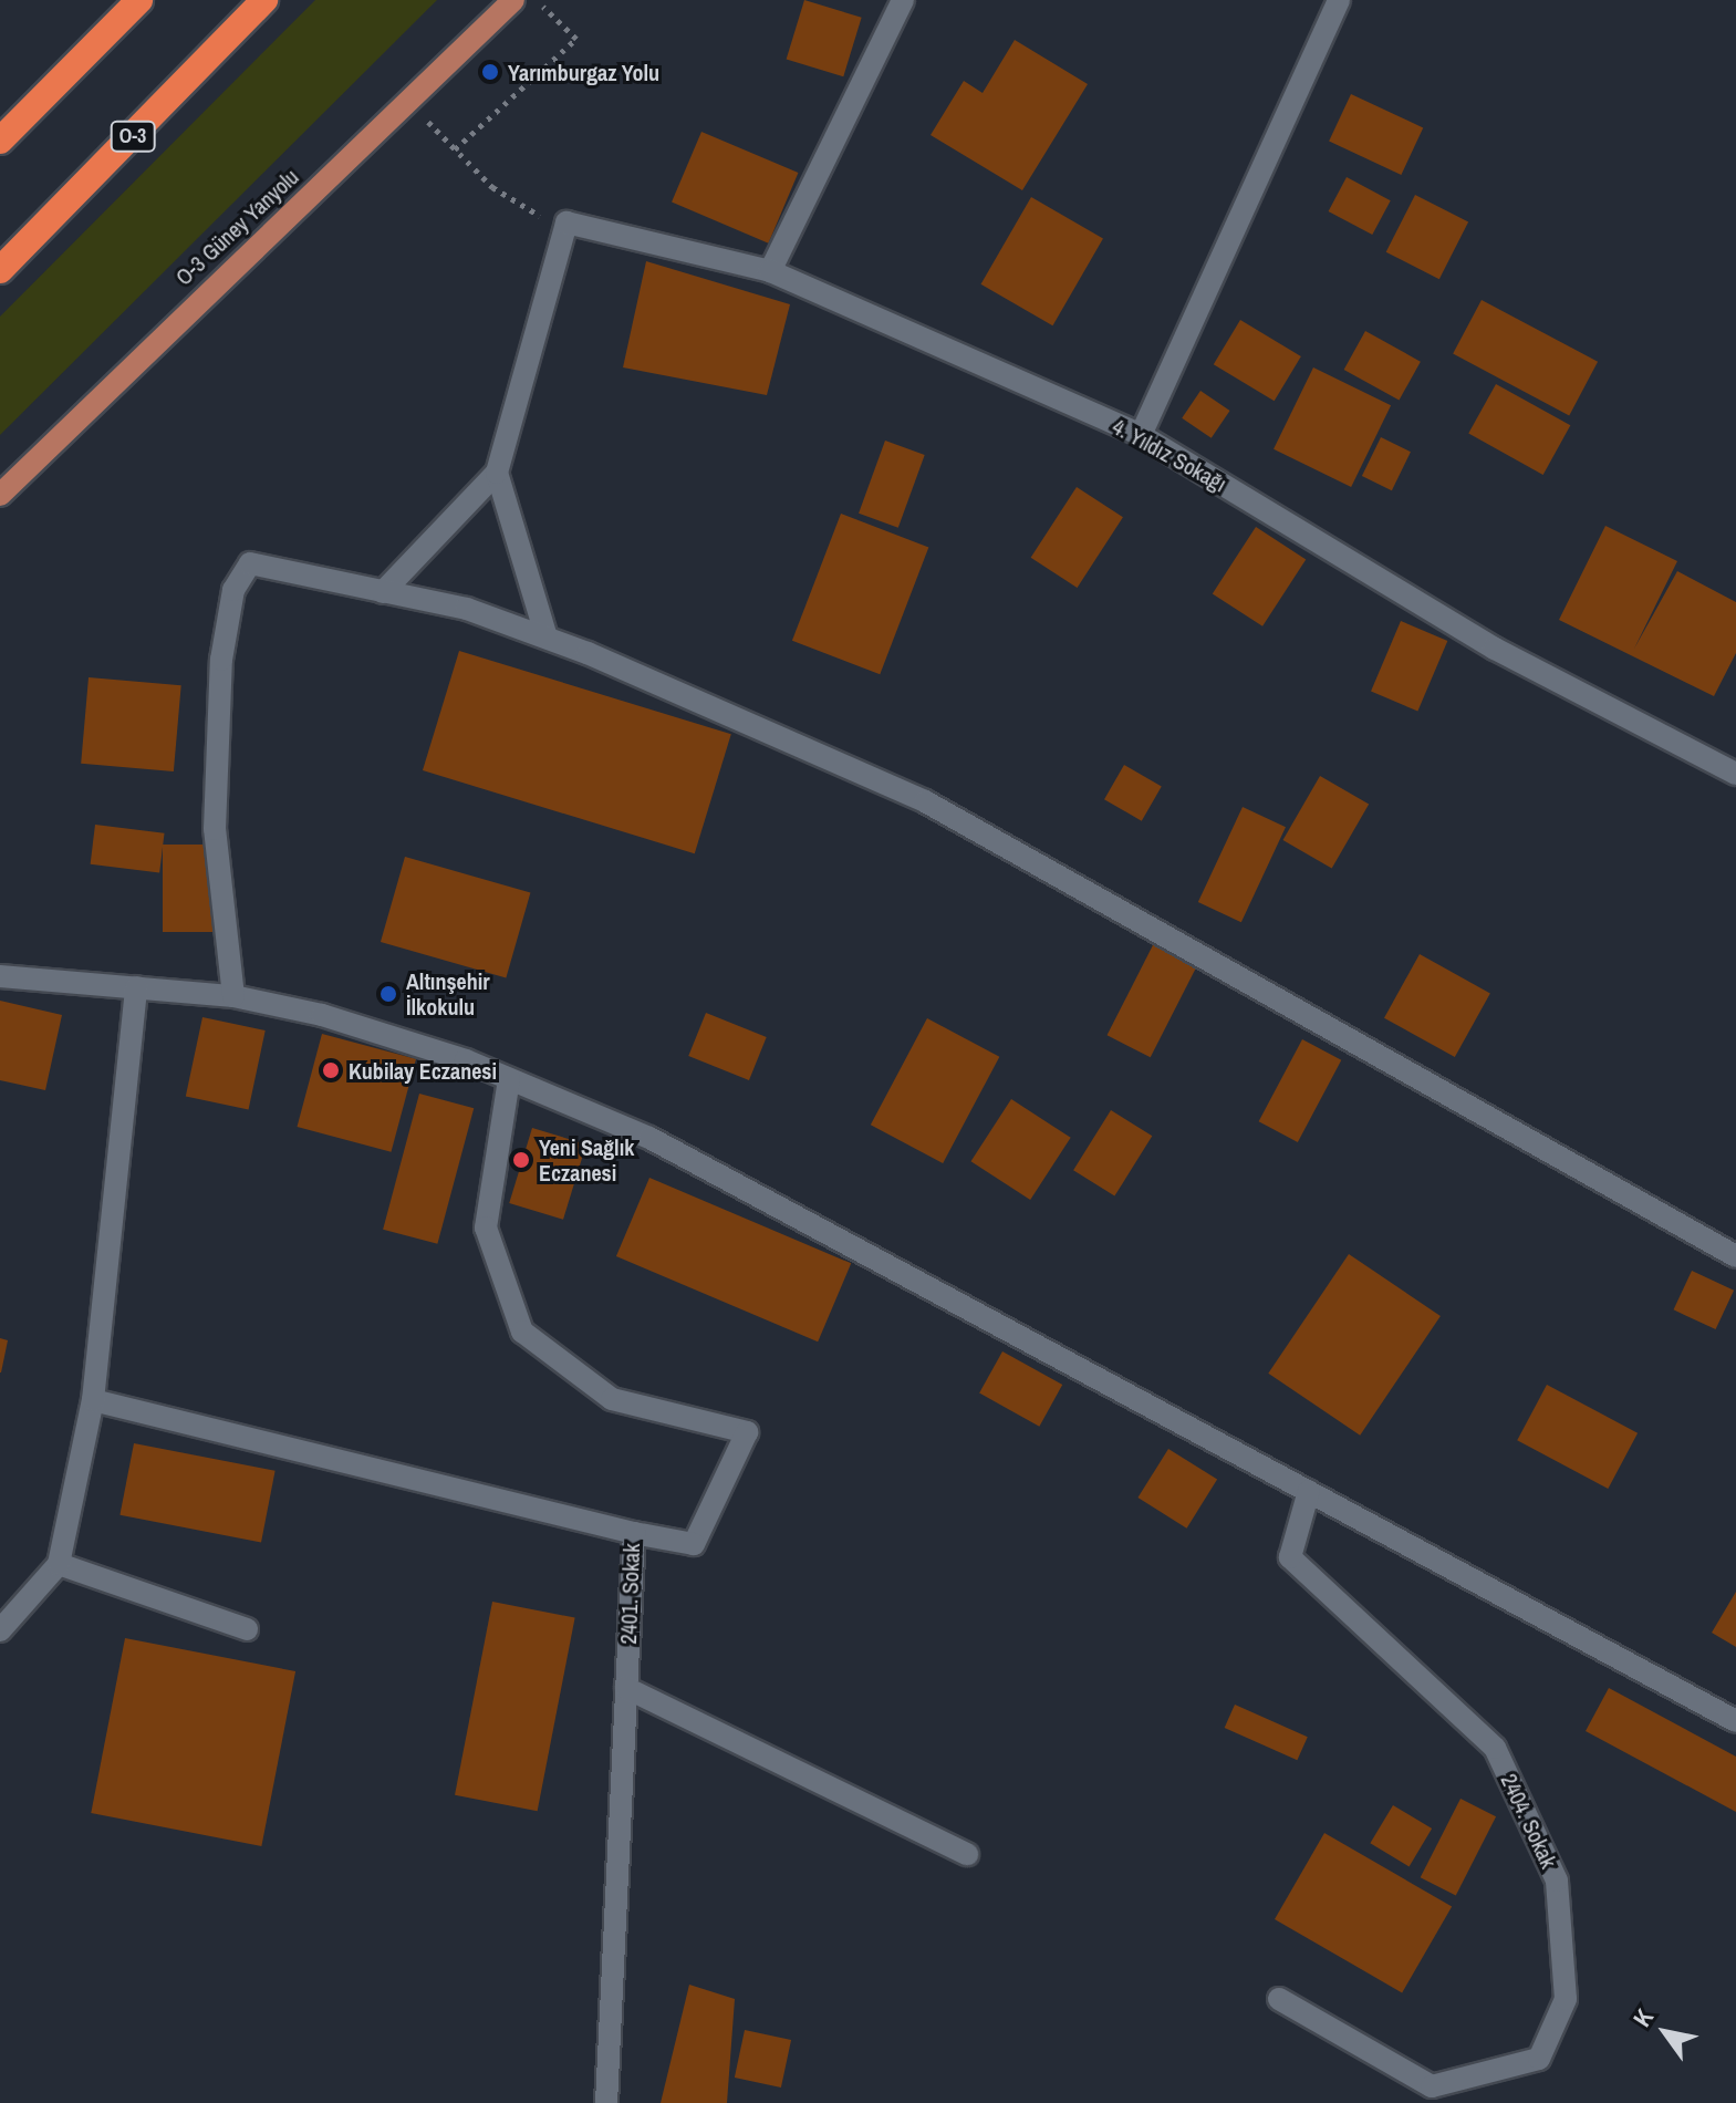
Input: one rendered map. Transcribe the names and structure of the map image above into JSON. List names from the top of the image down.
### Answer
{
  "streets": {
    "highway": ["O-3"],
    "main road": ["O-3 Güney Yanyolu"],
    "street": ["4. Yıldız Sokağı", "2401. Sokak", "2404. Sokak"]
  },
  "places": [
    "Yarımburgaz Yolu",
    "Altınşehir İlkokulu",
    "Kubilay Eczanesi",
    "Yeni Sağlık Eczanesi"
  ],
  "north": "top left"
}
